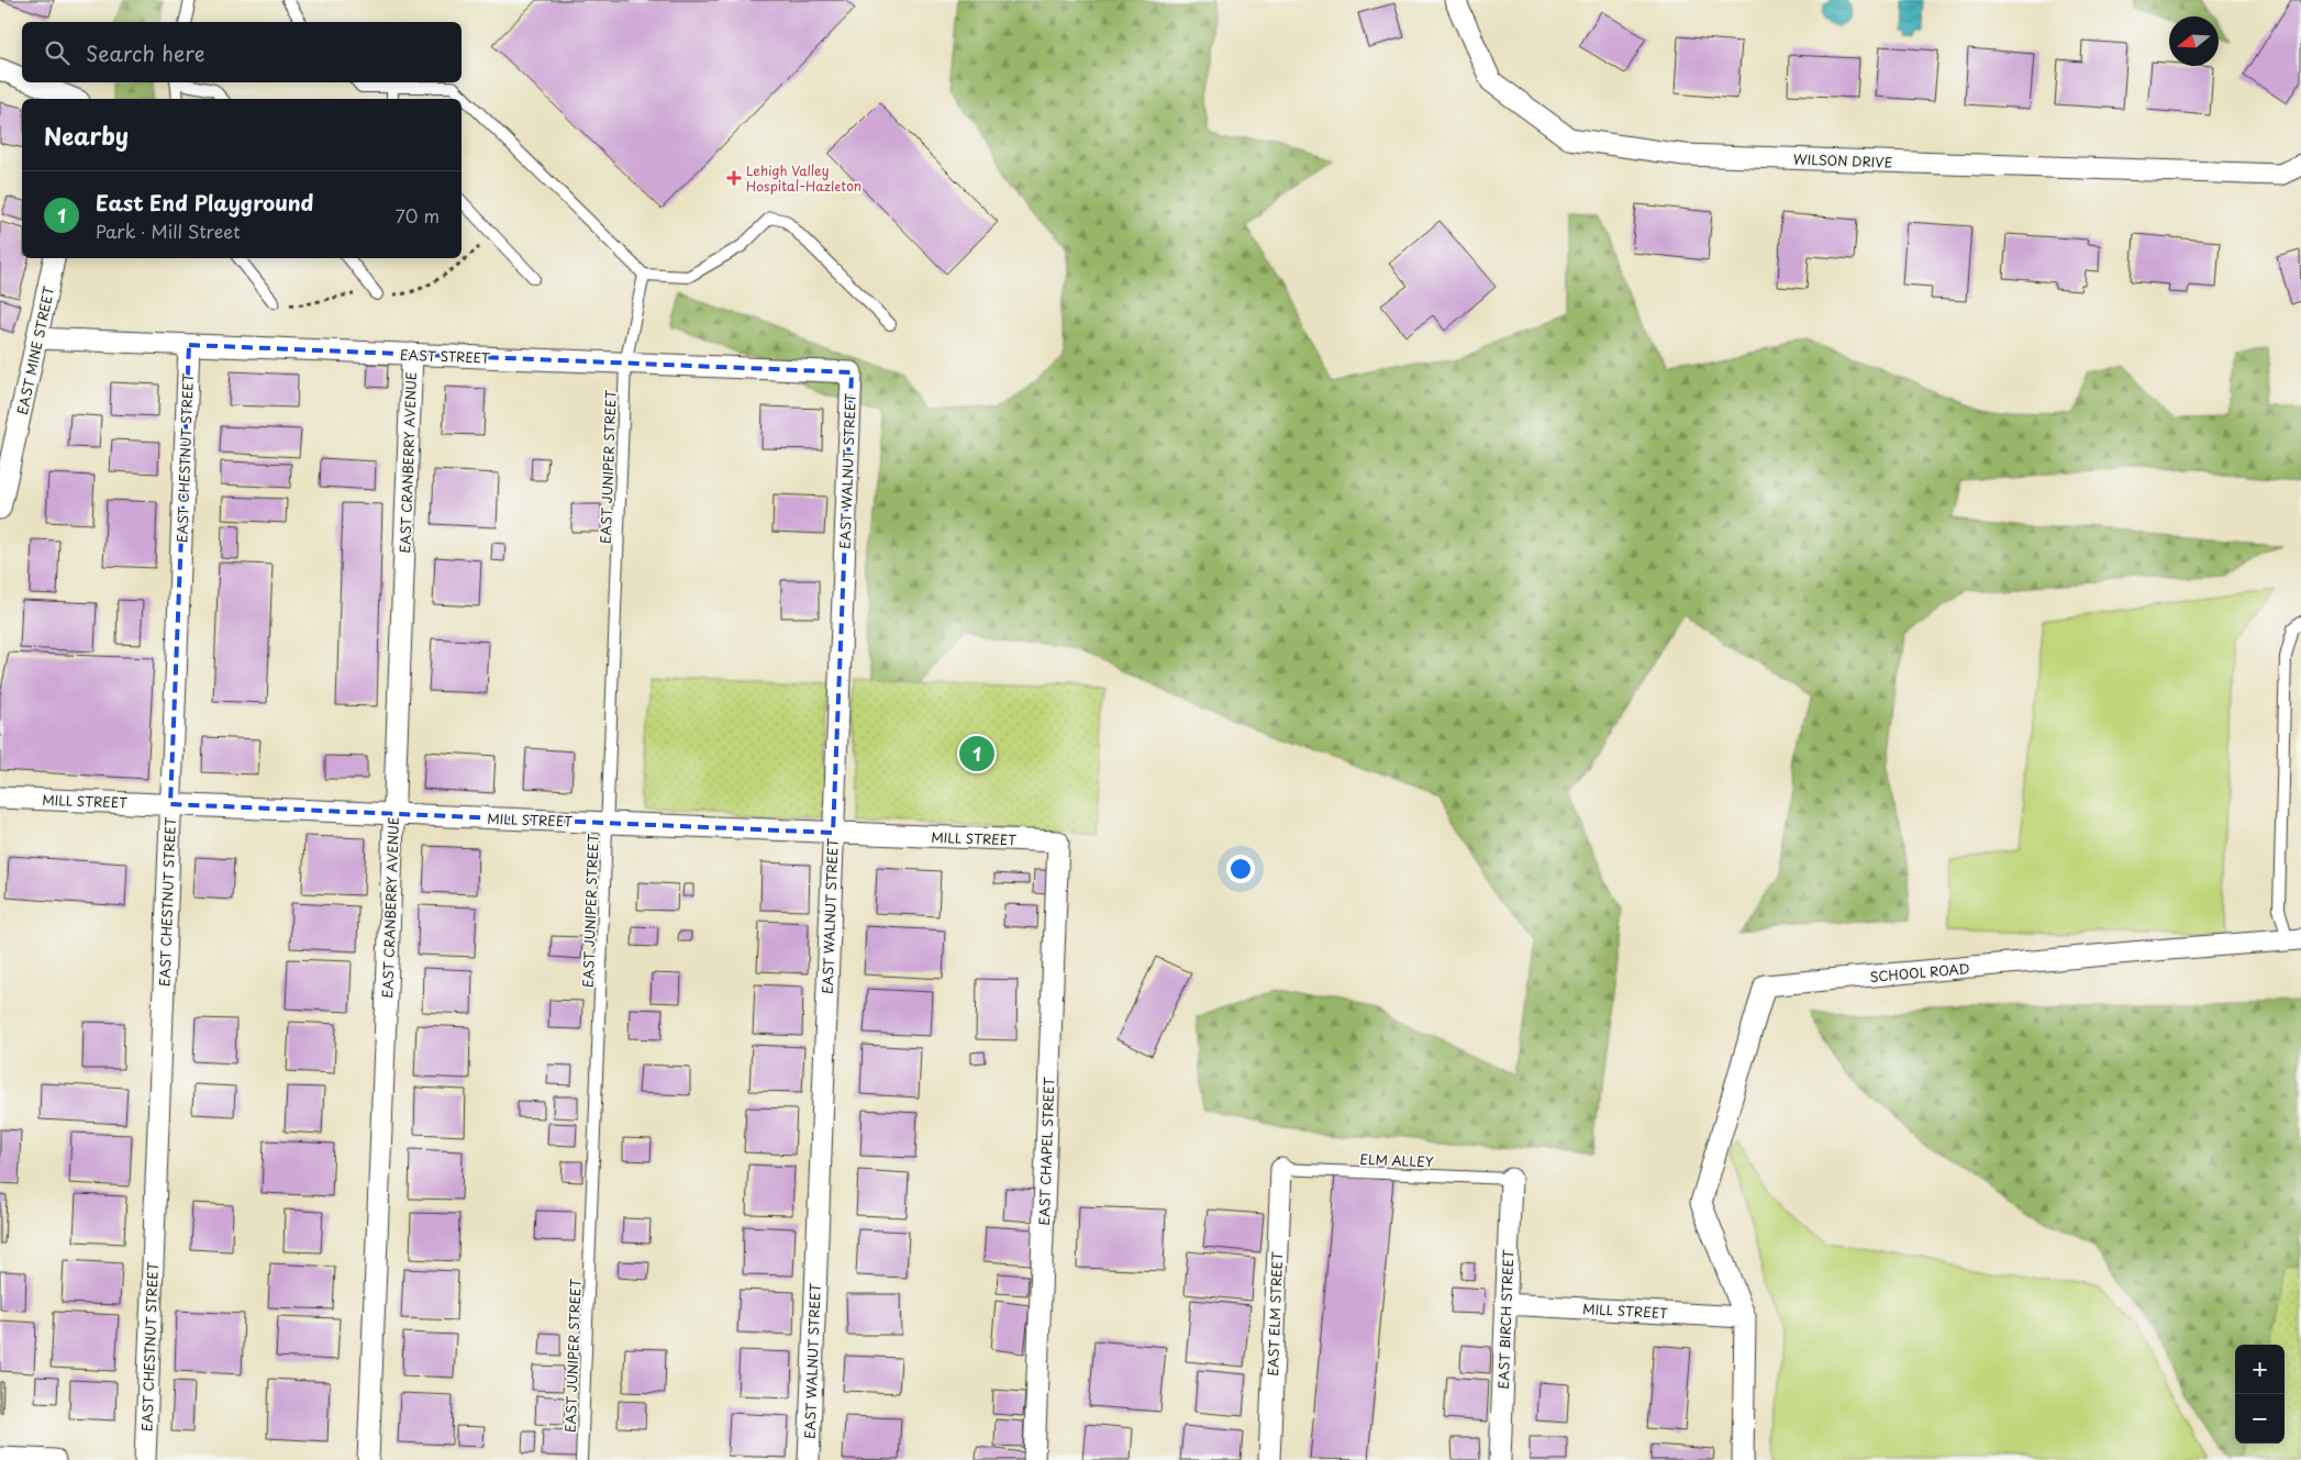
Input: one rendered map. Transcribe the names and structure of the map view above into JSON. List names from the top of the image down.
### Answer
{
  "streets": {
    "street": [
      "WILSON DRIVE",
      "EAST MINE STREET",
      "EAST STREET",
      "EAST CHESTNUT STREET",
      "EAST CRANBERRY AVENUE",
      "EAST WALNUT STREET",
      "MILL STREET",
      "SCHOOL ROAD",
      "EAST CHAPEL STREET",
      "EAST ELM STREET",
      "EAST BIRCH STREET"
    ],
    "lane": ["EAST JUNIPER STREET", "ELM ALLEY"]
  },
  "crossings": [
    ["EAST MINE STREET", "EAST STREET"],
    ["EAST STREET", "EAST CHESTNUT STREET"],
    ["EAST STREET", "EAST CRANBERRY AVENUE"],
    ["EAST STREET", "EAST JUNIPER STREET"],
    ["EAST STREET", "EAST WALNUT STREET"],
    ["EAST CHESTNUT STREET", "MILL STREET"],
    ["EAST CRANBERRY AVENUE", "MILL STREET"],
    ["EAST JUNIPER STREET", "MILL STREET"],
    ["EAST WALNUT STREET", "MILL STREET"],
    ["MILL STREET", "SCHOOL ROAD"],
    ["MILL STREET", "EAST CHAPEL STREET"],
    ["MILL STREET", "EAST BIRCH STREET"],
    ["ELM ALLEY", "EAST ELM STREET"],
    ["ELM ALLEY", "EAST BIRCH STREET"]
  ],
  "places": {
    "health": ["Lehigh Valley Hospital-Hazleton"]
  },
  "north": "left",
  "page": {
    "search": "Search here",
    "heading": "Nearby",
    "list": [
      {
        "mark": "1",
        "name": "East End Playground",
        "note": "Park · Mill Street",
        "value": "70 m"
      }
    ],
    "pins": "1",
    "map_buttons": ["+", "−"]
  }
}
